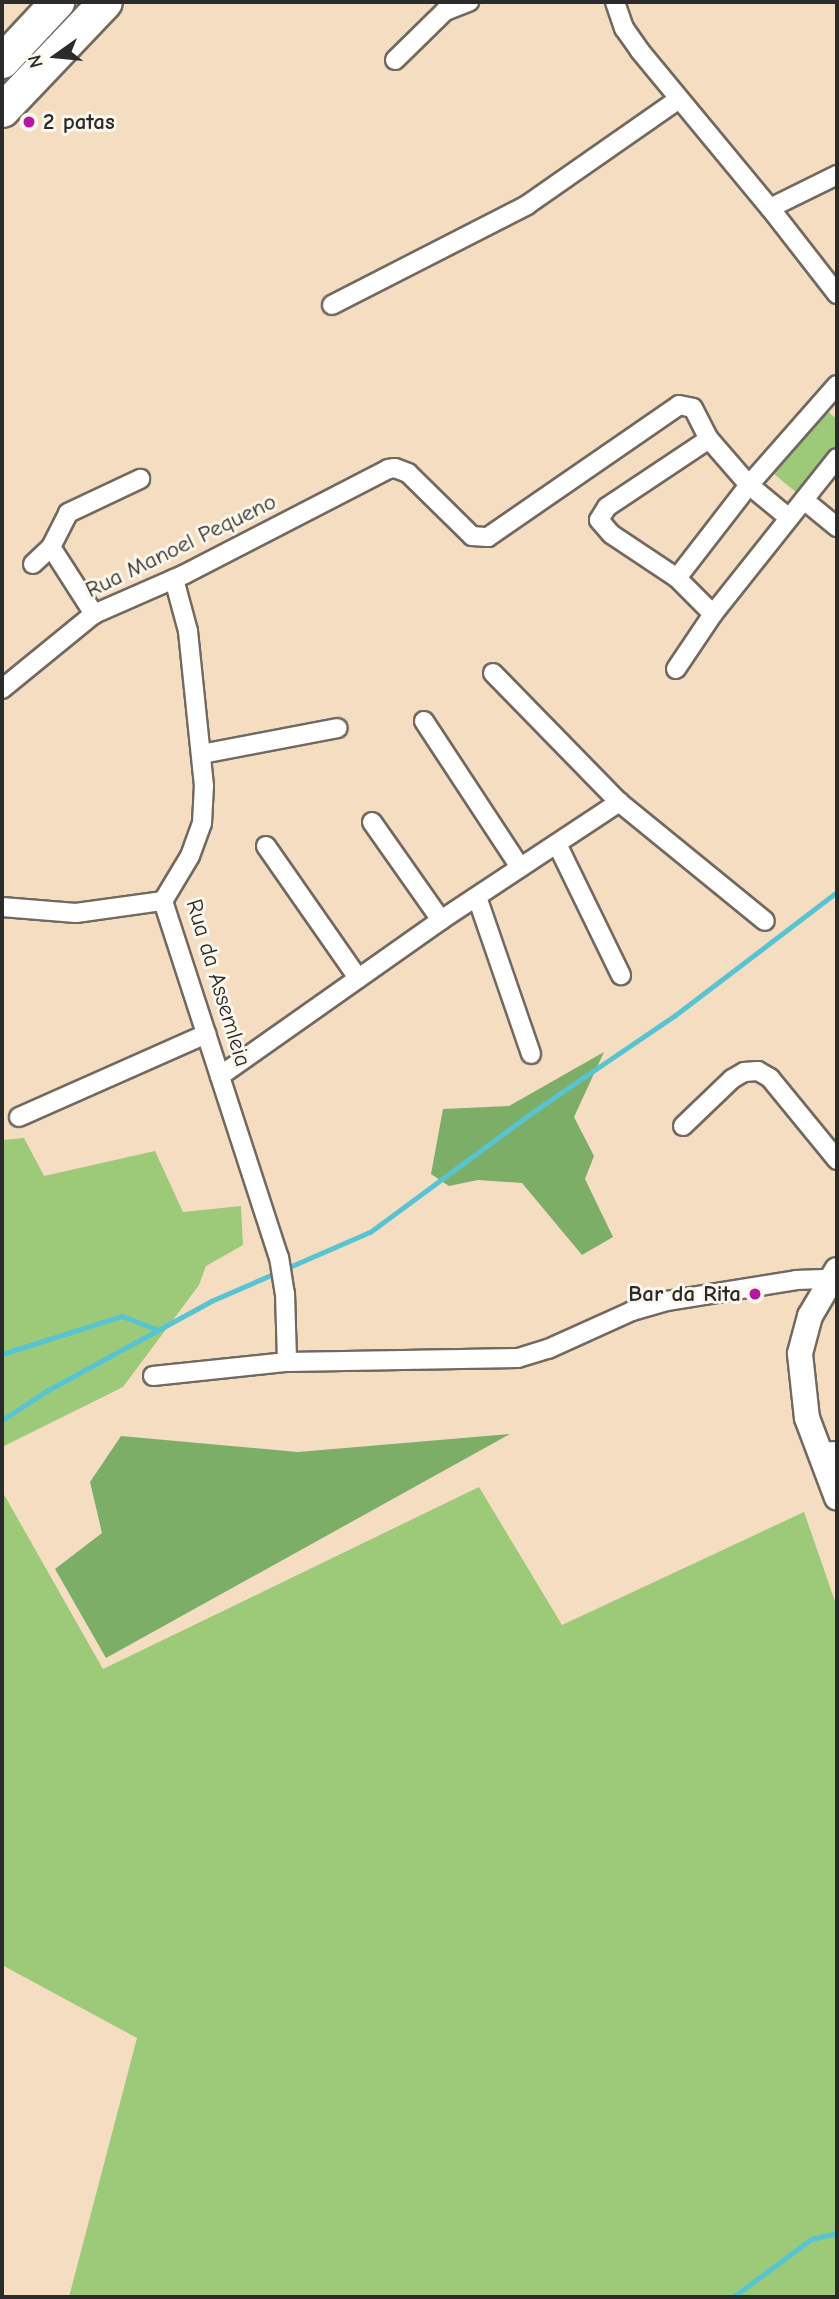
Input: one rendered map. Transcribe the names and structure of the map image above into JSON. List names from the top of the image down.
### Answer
{
  "streets": {
    "street": ["Rua Manoel Pequeno", "Rua da Assemleia"]
  },
  "crossings": [
    ["Rua Manoel Pequeno", "Rua da Assemleia"]
  ],
  "places": ["2 patas", "Bar da Rita"],
  "north": "left"
}
